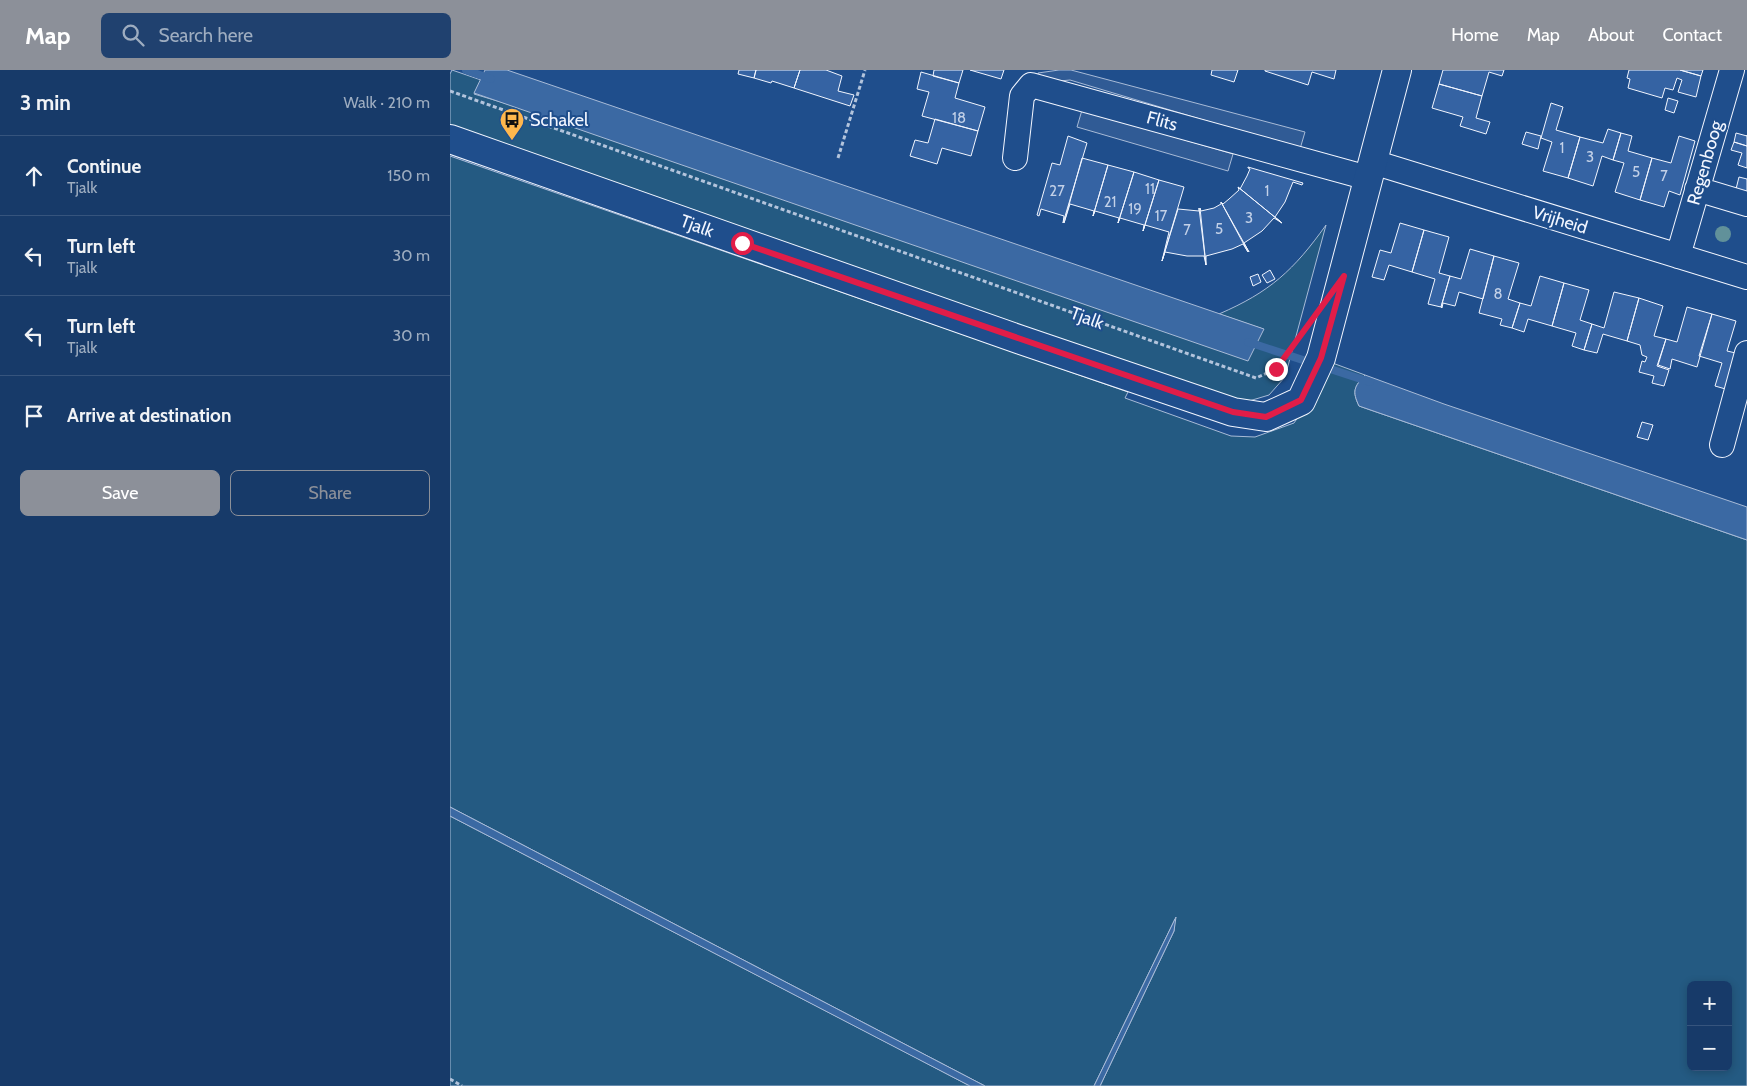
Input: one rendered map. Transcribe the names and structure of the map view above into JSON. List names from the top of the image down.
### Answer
{
  "streets": {
    "street": [
      "Flits",
      "Regenboog",
      "Vrijheid",
      "Tjalk"
    ]
  },
  "crossings": [
    ["Flits", "Vrijheid"],
    ["Flits", "Tjalk"],
    ["Regenboog", "Vrijheid"],
    ["Vrijheid", "Tjalk"]
  ],
  "places": {
    "bus stop": ["Schakel"]
  },
  "house_numbers": [
    "18",
    "1",
    "3",
    "5",
    "7",
    "11",
    "27",
    "1",
    "21",
    "19",
    "17",
    "3",
    "5",
    "7",
    "8"
  ],
  "page": {
    "header": "Map",
    "search": "Search here",
    "nav": [
      "Home",
      "Map",
      "About",
      "Contact"
    ],
    "heading": ["3 min", "Walk · 210 m"],
    "list": [
      ["Continue", "Tjalk", "150 m"],
      ["Turn left", "Tjalk", "30 m"],
      ["Turn left", "Tjalk", "30 m"],
      "Arrive at destination"
    ],
    "buttons": ["Save", "Share"],
    "map_buttons": ["+", "−"]
  }
}
